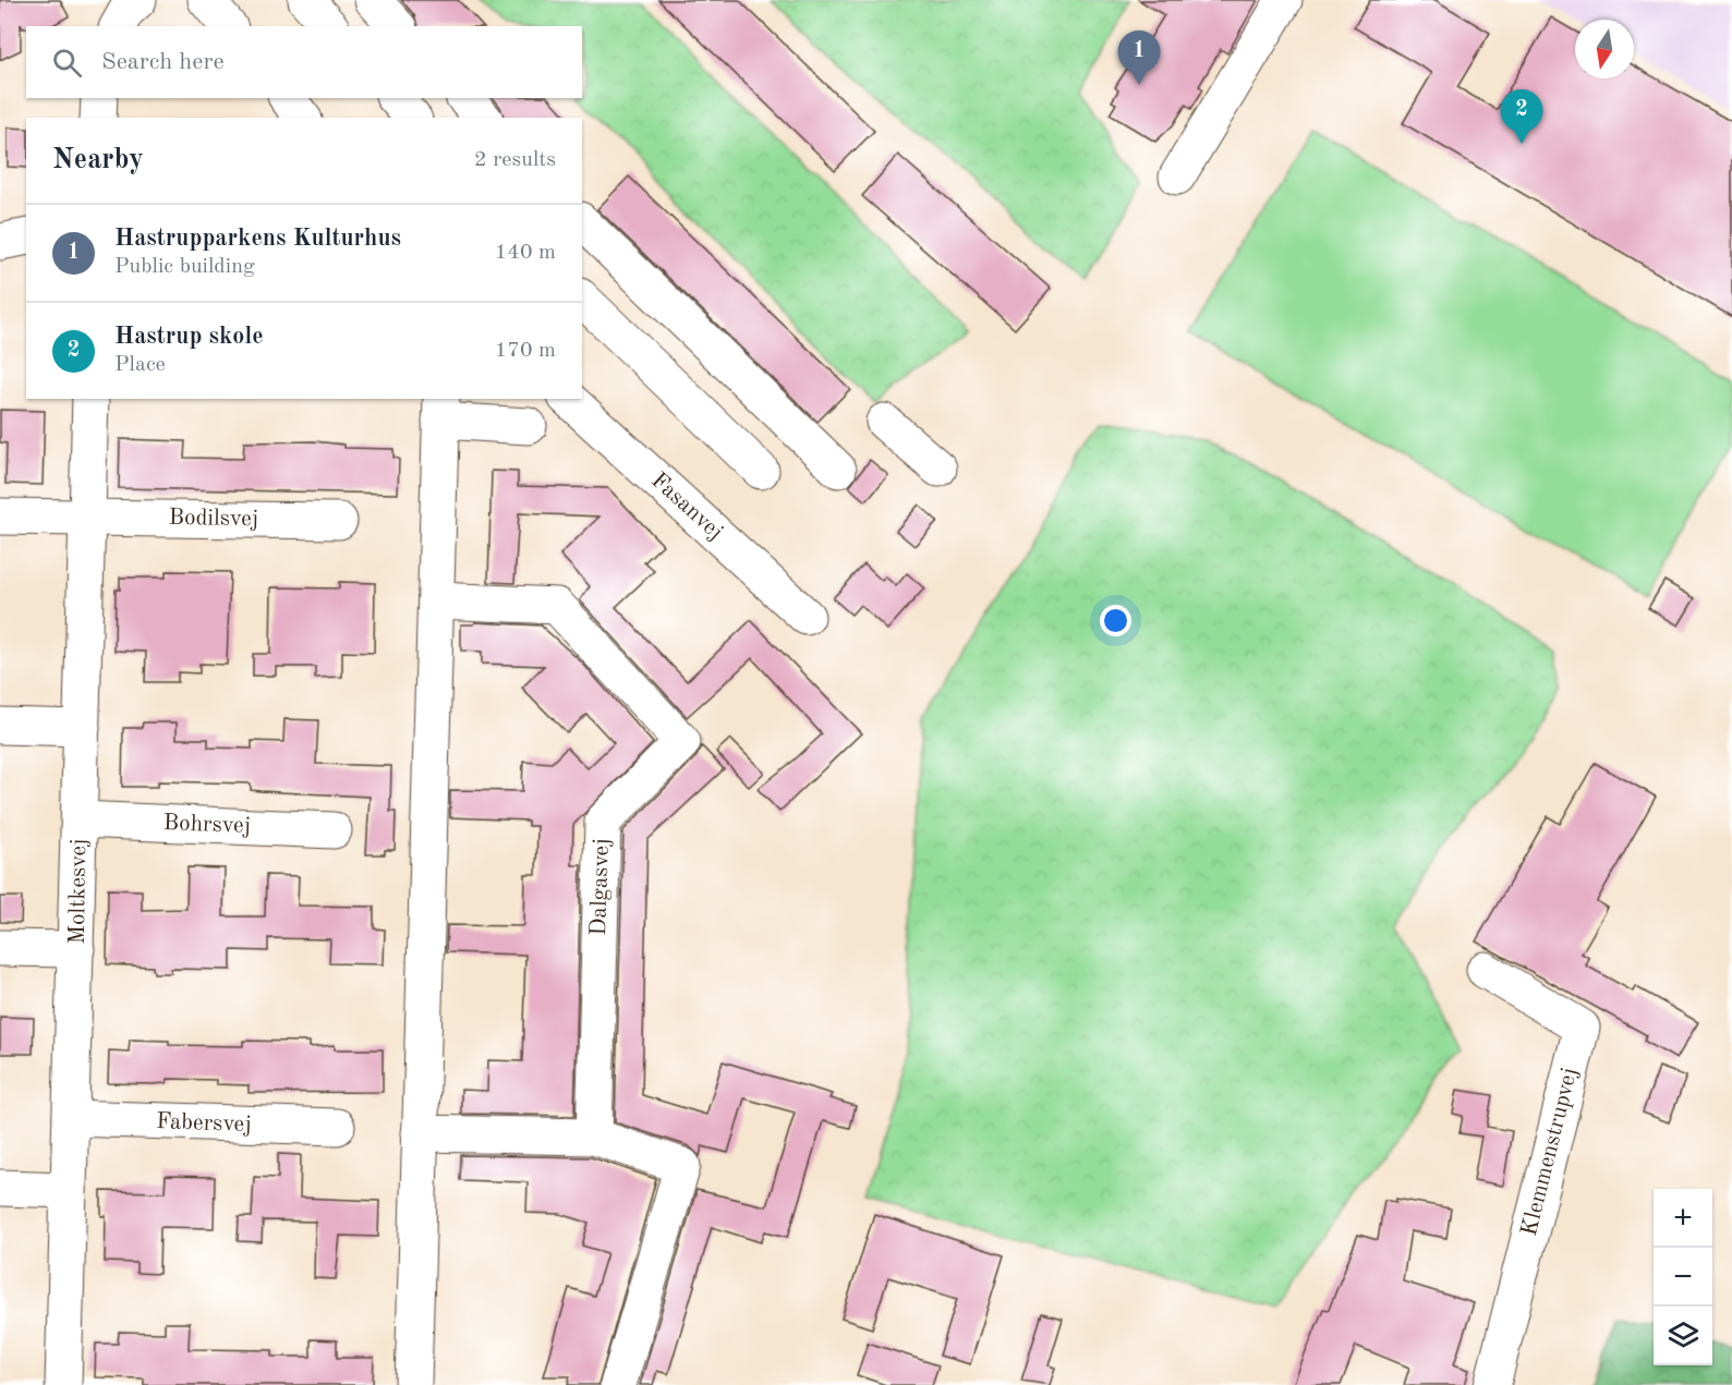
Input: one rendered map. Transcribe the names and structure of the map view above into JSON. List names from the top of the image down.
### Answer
{
  "streets": {
    "street": [
      "Fasanvej",
      "Bodilsvej",
      "Bohrsvej",
      "Dalgasvej",
      "Moltkesvej",
      "Fabersvej",
      "Klemmenstrupvej"
    ]
  },
  "crossings": [
    ["Bodilsvej", "Moltkesvej"],
    ["Bohrsvej", "Moltkesvej"],
    ["Moltkesvej", "Fabersvej"]
  ],
  "north": "bottom",
  "page": {
    "search": "Search here",
    "pins": ["1", "2"],
    "heading": ["Nearby", "2 results"],
    "list": [
      {
        "mark": "1",
        "name": "Hastrupparkens Kulturhus",
        "note": "Public building",
        "value": "140 m"
      },
      {
        "mark": "2",
        "name": "Hastrup skole",
        "note": "Place",
        "value": "170 m"
      }
    ],
    "map_buttons": ["+", "−"]
  }
}
